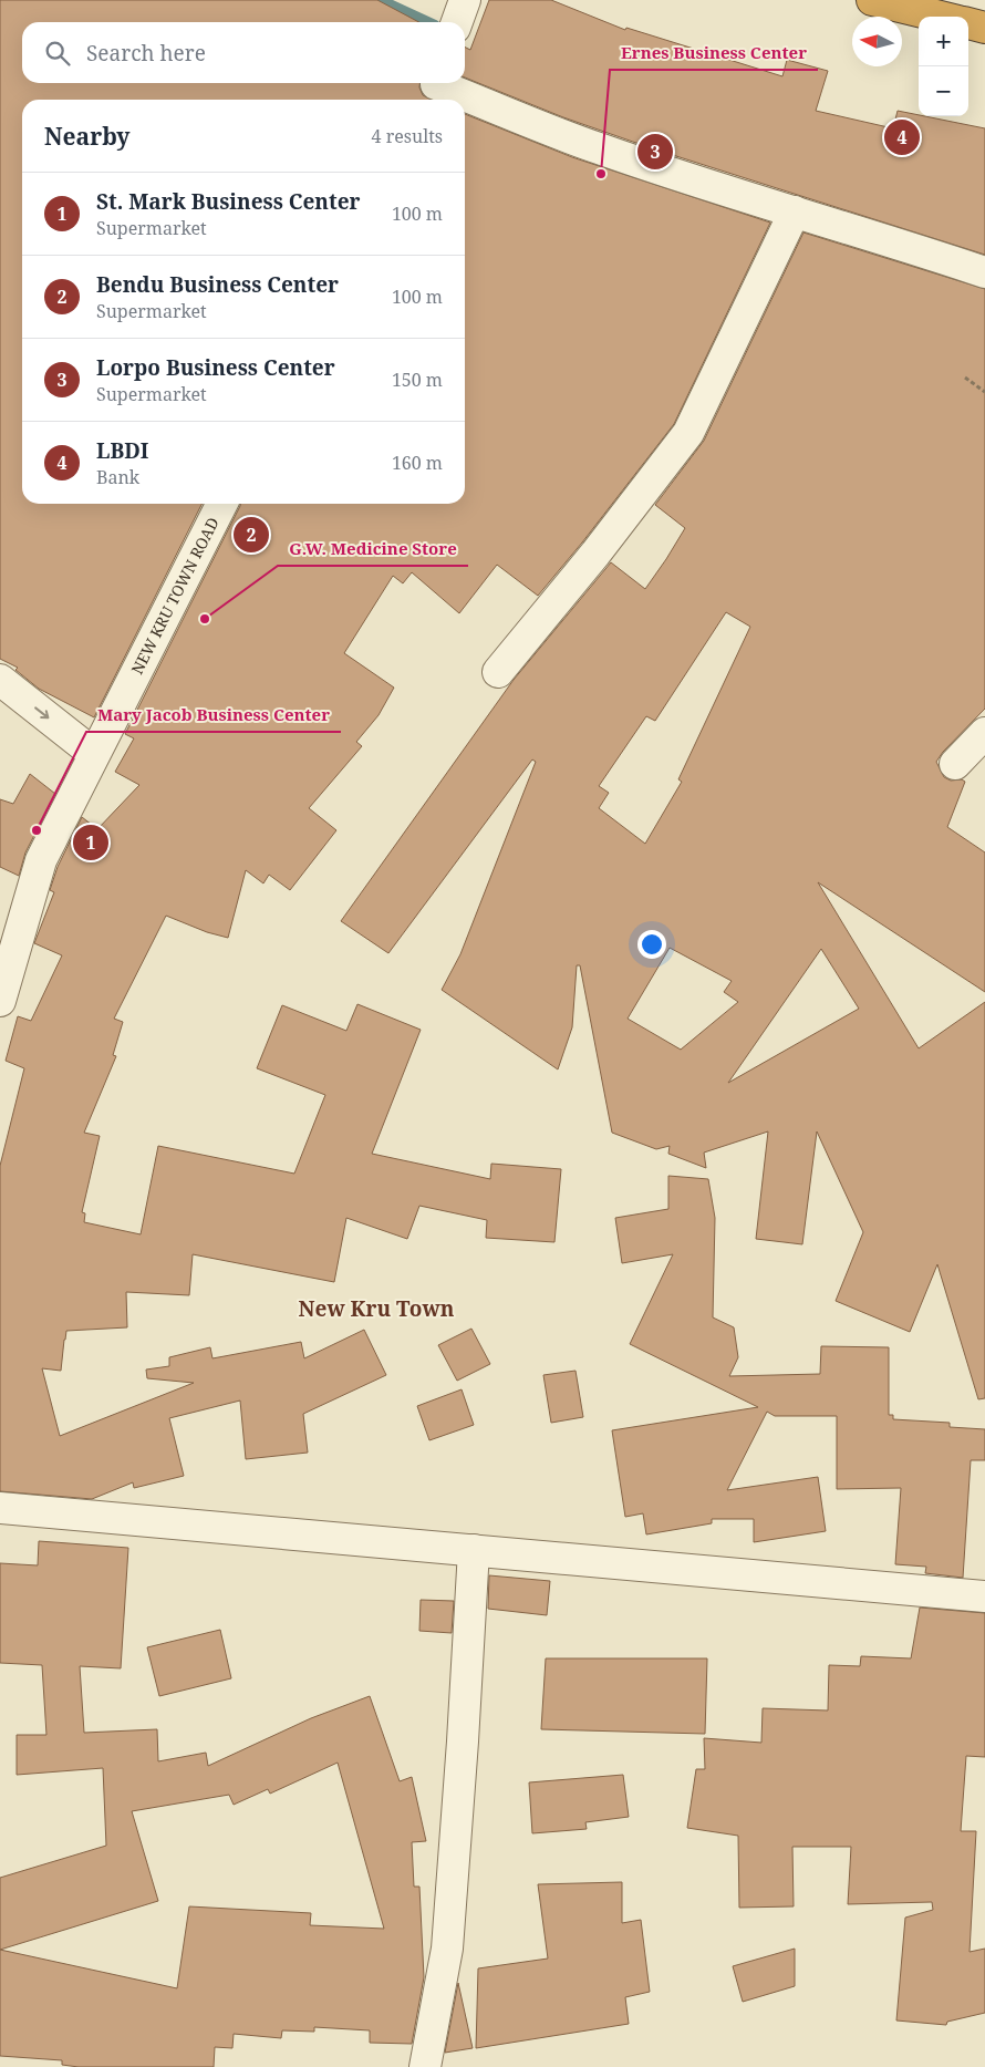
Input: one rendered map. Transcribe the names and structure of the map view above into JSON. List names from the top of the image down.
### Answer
{
  "streets": {
    "street": ["NEW KRU TOWN ROAD"]
  },
  "districts": ["New Kru Town"],
  "places": ["Ernes Business Center", "G.W. Medicine Store", "Mary Jacob Business Center"],
  "north": "left",
  "page": {
    "map_buttons": ["+", "−"],
    "search": "Search here",
    "heading": ["Nearby", "4 results"],
    "pins": [
      "4",
      "3",
      "2",
      "1"
    ],
    "list": [
      {
        "mark": "1",
        "name": "St. Mark Business Center",
        "note": "Supermarket",
        "value": "100 m"
      },
      {
        "mark": "2",
        "name": "Bendu Business Center",
        "note": "Supermarket",
        "value": "100 m"
      },
      {
        "mark": "3",
        "name": "Lorpo Business Center",
        "note": "Supermarket",
        "value": "150 m"
      },
      {
        "mark": "4",
        "name": "LBDI",
        "note": "Bank",
        "value": "160 m"
      }
    ]
  }
}
